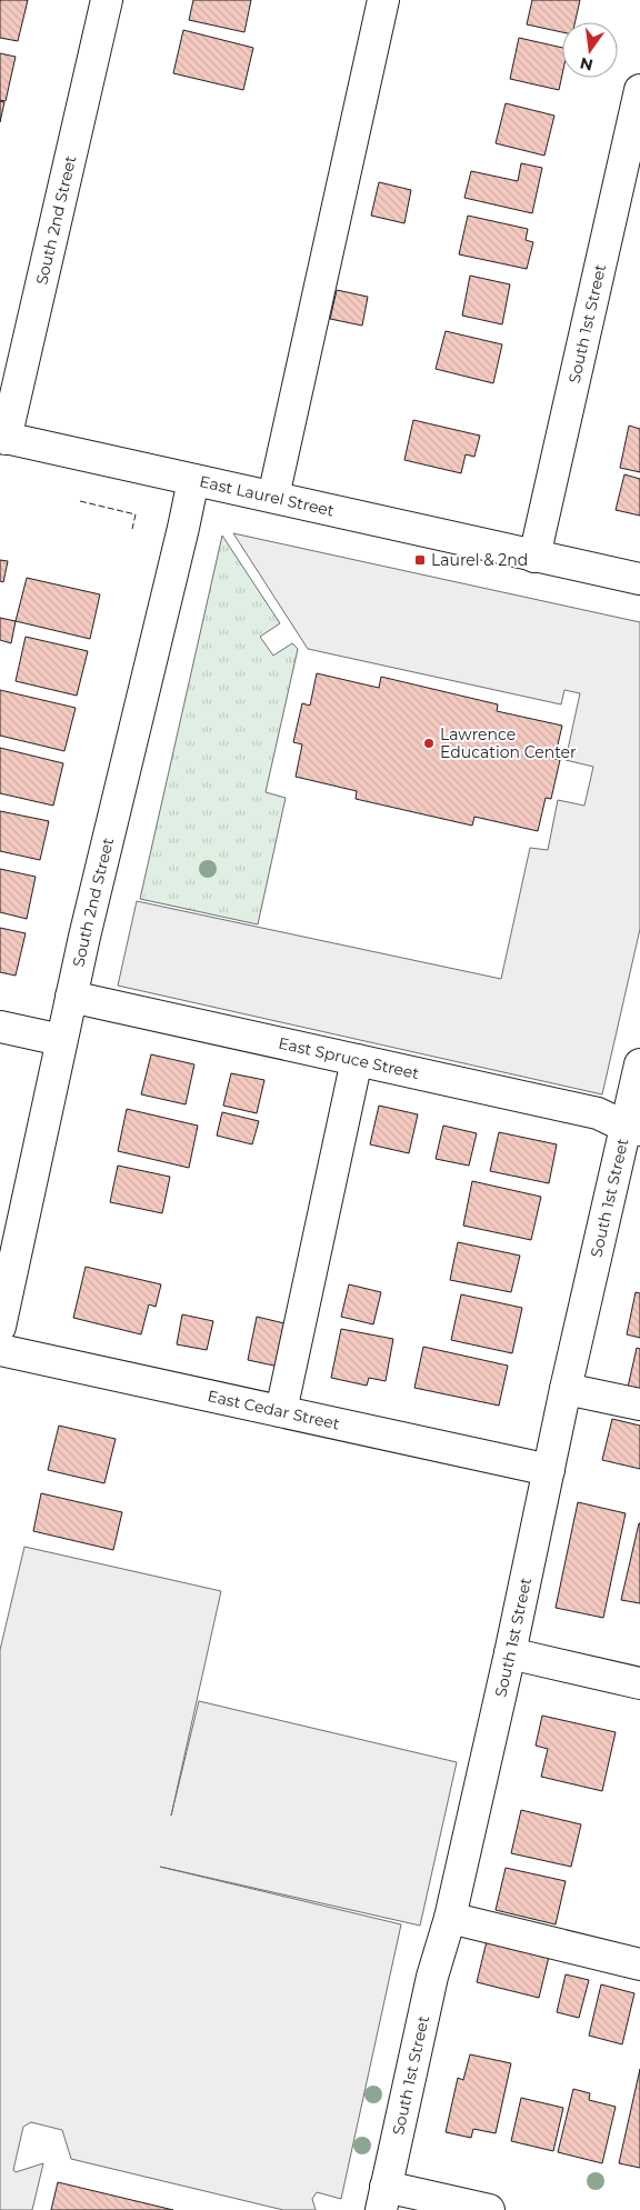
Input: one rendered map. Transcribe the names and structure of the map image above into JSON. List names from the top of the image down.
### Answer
{
  "streets": {
    "street": [
      "South 2nd Street",
      "South 1st Street",
      "East Laurel Street",
      "East Spruce Street",
      "East Cedar Street"
    ]
  },
  "crossings": [
    ["South 2nd Street", "East Laurel Street"],
    ["South 2nd Street", "East Spruce Street"],
    ["South 1st Street", "East Laurel Street"],
    ["South 1st Street", "East Spruce Street"],
    ["South 1st Street", "East Cedar Street"]
  ],
  "places": {
    "transit": ["Laurel & 2nd"],
    "other": ["Lawrence Education Center"]
  },
  "north": "bottom"
}
